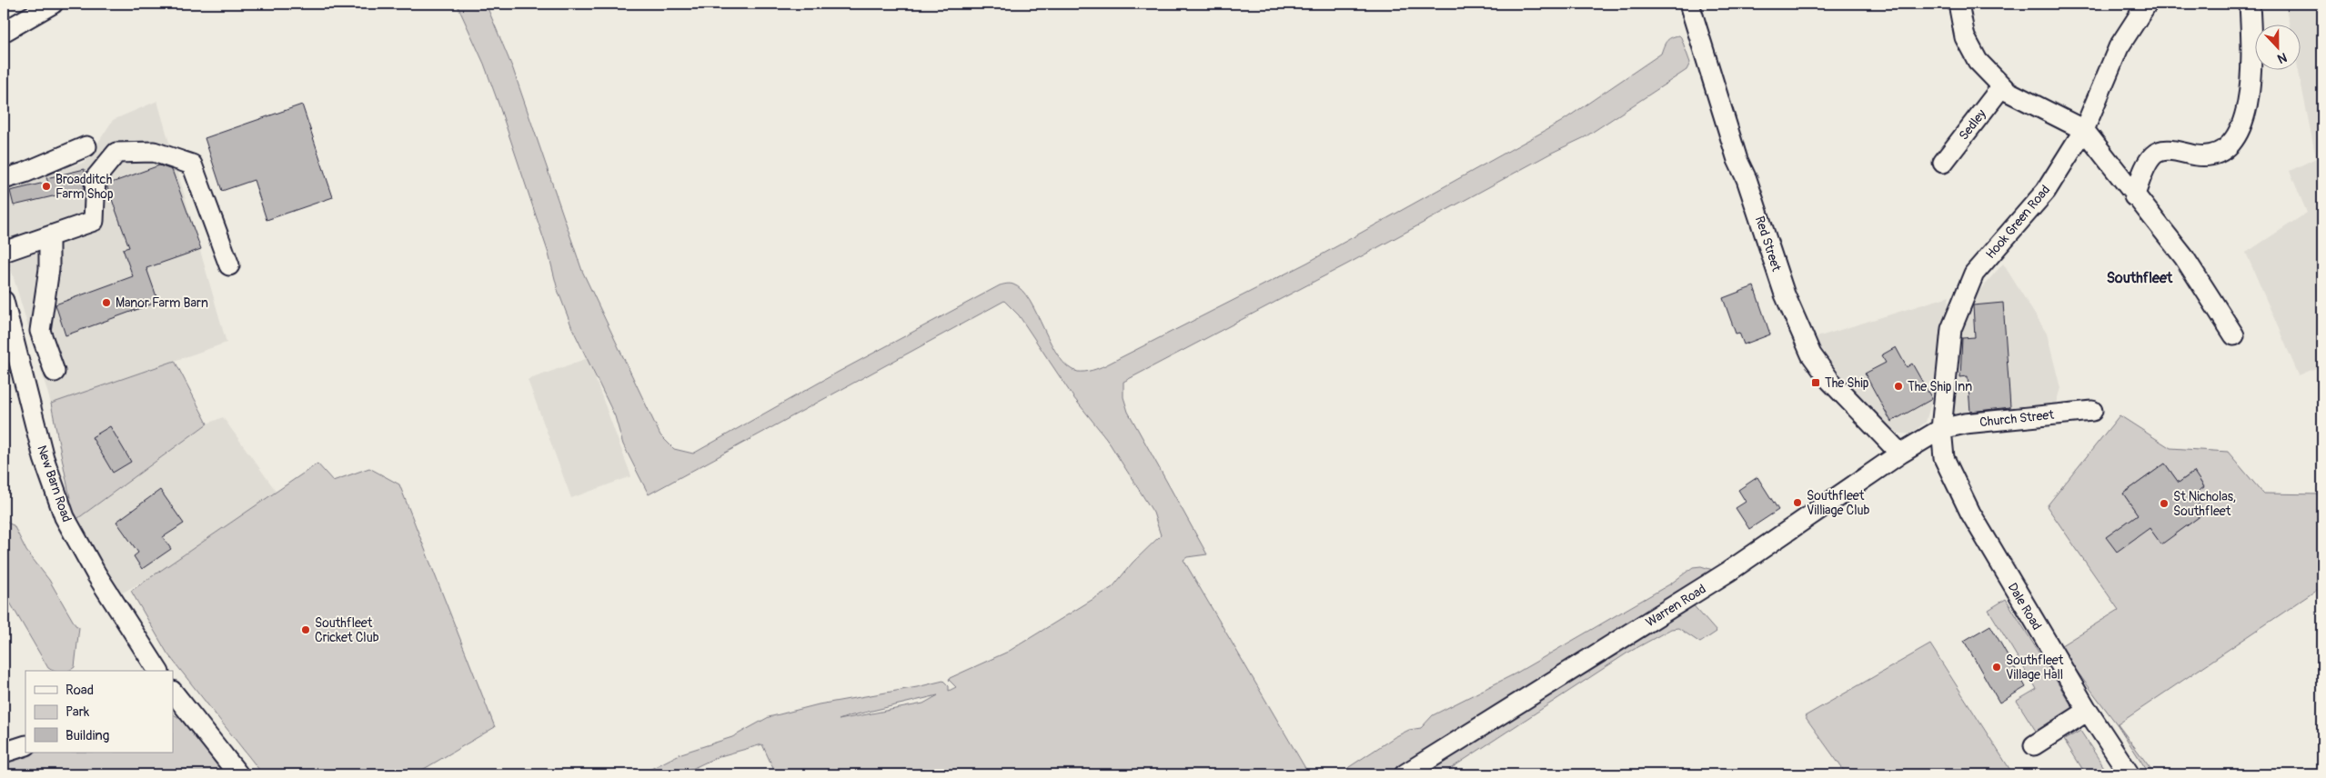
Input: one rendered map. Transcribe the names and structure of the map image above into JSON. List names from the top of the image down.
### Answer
{
  "streets": {
    "street": [
      "Sedley",
      "Hook Green Road",
      "Red Street",
      "Church Street",
      "New Barn Road",
      "Warren Road",
      "Dale Road"
    ]
  },
  "crossings": [
    ["Hook Green Road", "Church Street"],
    ["Hook Green Road", "Warren Road"],
    ["Hook Green Road", "Dale Road"],
    ["Red Street", "Warren Road"],
    ["Church Street", "Warren Road"],
    ["Church Street", "Dale Road"],
    ["Warren Road", "Dale Road"]
  ],
  "districts": ["Southfleet"],
  "places": {
    "other": [
      "Broadditch Farm Shop",
      "Manor Farm Barn",
      "The Ship Inn",
      "Southfleet Villiage Club",
      "St Nicholas, Southfleet",
      "Southfleet Cricket Club",
      "Southfleet Village Hall"
    ],
    "transit": ["The Ship"]
  },
  "legend": ["Road", "Park", "Building"],
  "north": "bottom"
}
